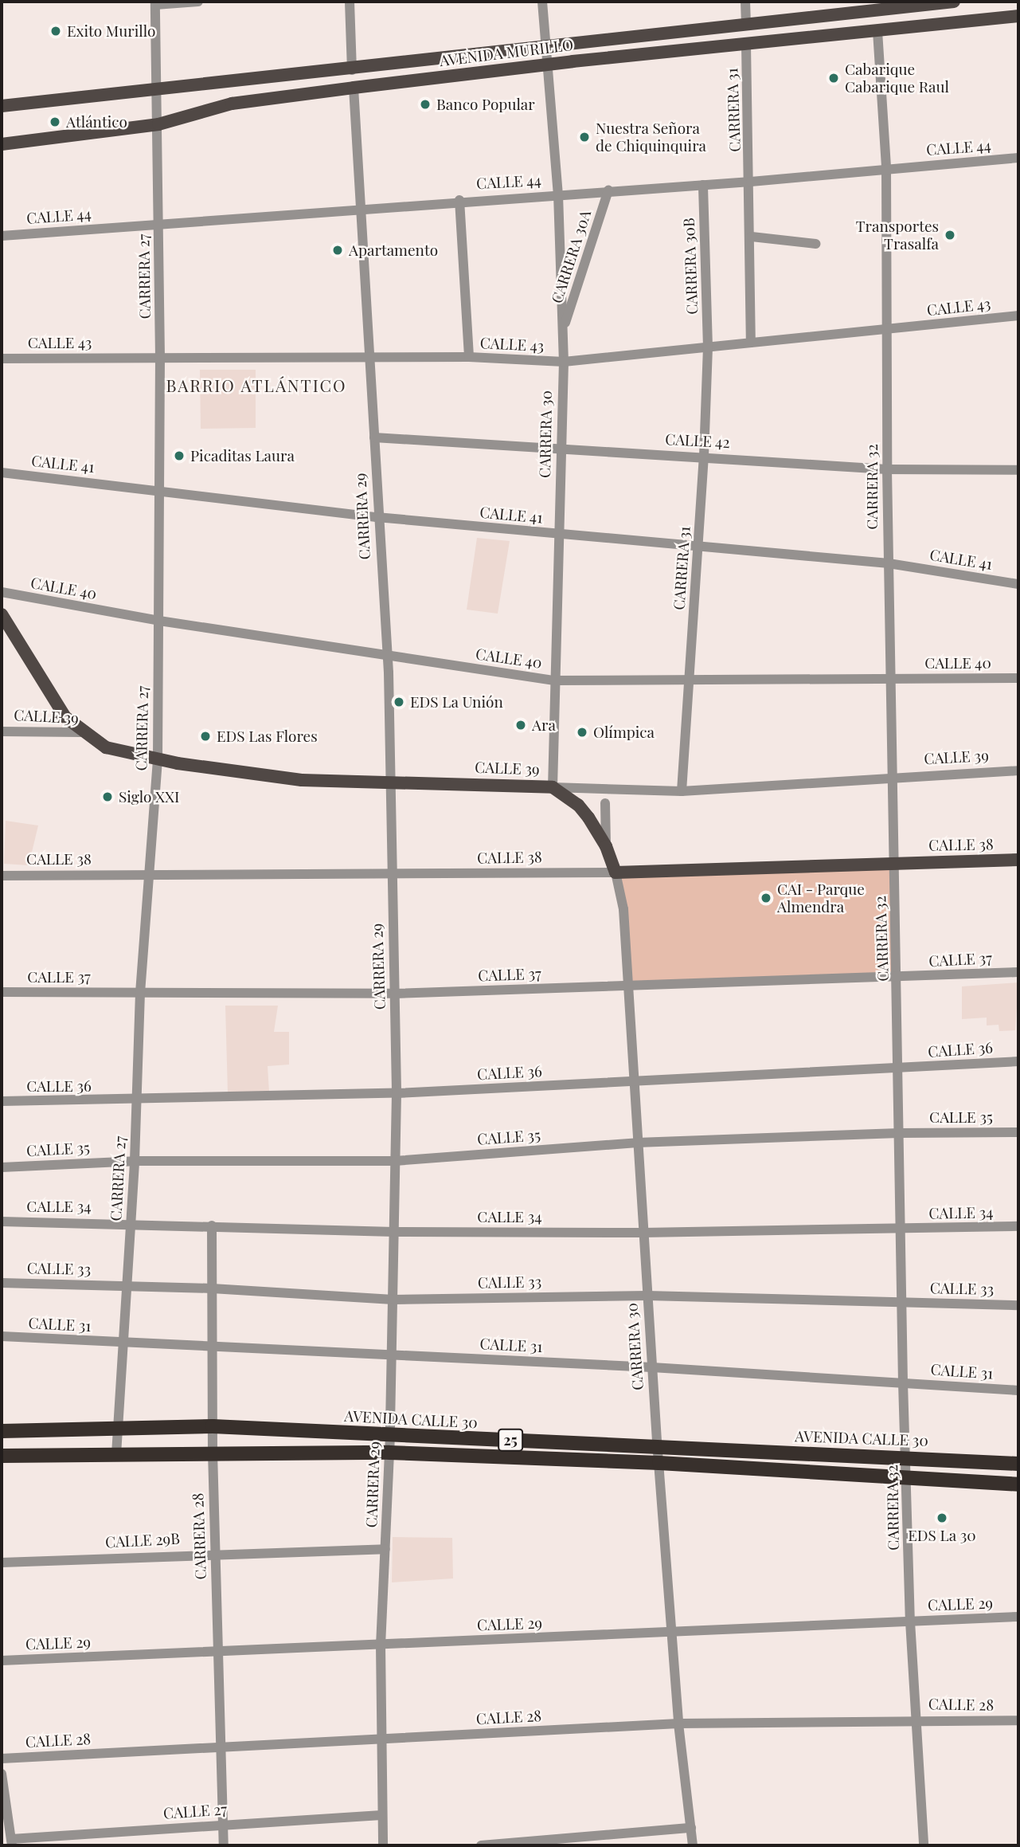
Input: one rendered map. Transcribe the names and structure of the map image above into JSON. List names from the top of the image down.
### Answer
{
  "streets": {
    "highway": ["AVENIDA CALLE 30", "25"],
    "main road": [
      "AVENIDA MURILLO",
      "CARRERA 30",
      "CALLE 39",
      "CALLE 38"
    ],
    "street": [
      "CARRERA 31",
      "CALLE 44",
      "CARRERA 30A",
      "CARRERA 30B",
      "CARRERA 27",
      "CALLE 43",
      "CALLE 42",
      "CALLE 41",
      "CARRERA 32",
      "CARRERA 29",
      "CALLE 40",
      "CALLE 37",
      "CALLE 36",
      "CALLE 35",
      "CALLE 34",
      "CALLE 33",
      "CALLE 31",
      "CARRERA 28",
      "CALLE 29B",
      "CALLE 29",
      "CALLE 28",
      "CALLE 27"
    ]
  },
  "crossings": [
    ["AVENIDA MURILLO", "CARRERA 31"],
    ["AVENIDA MURILLO", "CARRERA 27"],
    ["AVENIDA MURILLO", "CARRERA 30"],
    ["AVENIDA MURILLO", "CARRERA 32"],
    ["AVENIDA MURILLO", "CARRERA 29"],
    ["CARRERA 31", "CALLE 44"],
    ["CARRERA 31", "CARRERA 30B"],
    ["CARRERA 31", "CALLE 43"],
    ["CARRERA 31", "CALLE 42"],
    ["CARRERA 31", "CALLE 41"],
    ["CARRERA 31", "CALLE 40"],
    ["CARRERA 31", "CALLE 39"],
    ["CALLE 44", "CARRERA 30A"],
    ["CALLE 44", "CARRERA 30B"],
    ["CALLE 44", "CARRERA 27"],
    ["CALLE 44", "CARRERA 30"],
    ["CALLE 44", "CARRERA 32"],
    ["CALLE 44", "CARRERA 29"],
    ["CARRERA 30A", "CARRERA 30"],
    ["CARRERA 30B", "CALLE 43"],
    ["CARRERA 27", "CALLE 43"],
    ["CARRERA 27", "CALLE 41"],
    ["CARRERA 27", "CALLE 40"],
    ["CARRERA 27", "CALLE 39"],
    ["CARRERA 27", "CALLE 38"],
    ["CARRERA 27", "CALLE 37"],
    ["CARRERA 27", "CALLE 36"],
    ["CARRERA 27", "CALLE 35"],
    ["CARRERA 27", "CALLE 34"],
    ["CARRERA 27", "CALLE 33"],
    ["CARRERA 27", "CALLE 31"],
    ["CARRERA 27", "AVENIDA CALLE 30"],
    ["CARRERA 27", "25"],
    ["CALLE 43", "CARRERA 30"],
    ["CALLE 43", "CARRERA 32"],
    ["CALLE 43", "CARRERA 29"],
    ["CARRERA 30", "CALLE 42"],
    ["CARRERA 30", "CALLE 41"],
    ["CARRERA 30", "CALLE 40"],
    ["CARRERA 30", "CALLE 39"],
    ["CARRERA 30", "CALLE 38"],
    ["CARRERA 30", "CALLE 37"],
    ["CARRERA 30", "CALLE 36"],
    ["CARRERA 30", "CALLE 35"],
    ["CARRERA 30", "CALLE 34"],
    ["CARRERA 30", "CALLE 33"],
    ["CARRERA 30", "CALLE 31"],
    ["CARRERA 30", "AVENIDA CALLE 30"],
    ["CARRERA 30", "25"],
    ["CARRERA 30", "CALLE 29"],
    ["CARRERA 30", "CALLE 28"],
    ["CALLE 42", "CARRERA 32"],
    ["CALLE 42", "CARRERA 29"],
    ["CALLE 41", "CARRERA 32"],
    ["CALLE 41", "CARRERA 29"],
    ["CARRERA 32", "CALLE 40"],
    ["CARRERA 32", "CALLE 39"],
    ["CARRERA 32", "CALLE 38"],
    ["CARRERA 32", "CALLE 37"],
    ["CARRERA 32", "CALLE 36"],
    ["CARRERA 32", "CALLE 35"],
    ["CARRERA 32", "CALLE 34"],
    ["CARRERA 32", "CALLE 33"],
    ["CARRERA 32", "CALLE 31"],
    ["CARRERA 32", "AVENIDA CALLE 30"],
    ["CARRERA 32", "25"],
    ["CARRERA 32", "CALLE 29"],
    ["CARRERA 32", "CALLE 28"],
    ["CARRERA 29", "CALLE 40"],
    ["CARRERA 29", "CALLE 39"],
    ["CARRERA 29", "CALLE 38"],
    ["CARRERA 29", "CALLE 37"],
    ["CARRERA 29", "CALLE 36"],
    ["CARRERA 29", "CALLE 35"],
    ["CARRERA 29", "CALLE 34"],
    ["CARRERA 29", "CALLE 33"],
    ["CARRERA 29", "CALLE 31"],
    ["CARRERA 29", "AVENIDA CALLE 30"],
    ["CARRERA 29", "25"],
    ["CARRERA 29", "CALLE 29B"],
    ["CARRERA 29", "CALLE 29"],
    ["CARRERA 29", "CALLE 28"],
    ["CARRERA 29", "CALLE 27"],
    ["CALLE 34", "CARRERA 28"],
    ["CALLE 33", "CARRERA 28"],
    ["CALLE 31", "CARRERA 28"],
    ["AVENIDA CALLE 30", "CARRERA 28"],
    ["25", "CARRERA 28"],
    ["CARRERA 28", "CALLE 29B"],
    ["CARRERA 28", "CALLE 29"],
    ["CARRERA 28", "CALLE 28"],
    ["CARRERA 28", "CALLE 27"]
  ],
  "districts": ["BARRIO ATLÁNTICO"],
  "places": [
    "Exito Murillo",
    "Cabarique Cabarique Raul",
    "Banco Popular",
    "Atlántico",
    "Nuestra Señora de Chiquinquira",
    "Transportes Trasalfa",
    "Apartamento",
    "Picaditas Laura",
    "EDS La Unión",
    "Ara",
    "Olímpica",
    "EDS Las Flores",
    "Siglo XXI",
    "CAI - Parque Almendra",
    "EDS La 30"
  ]
}
